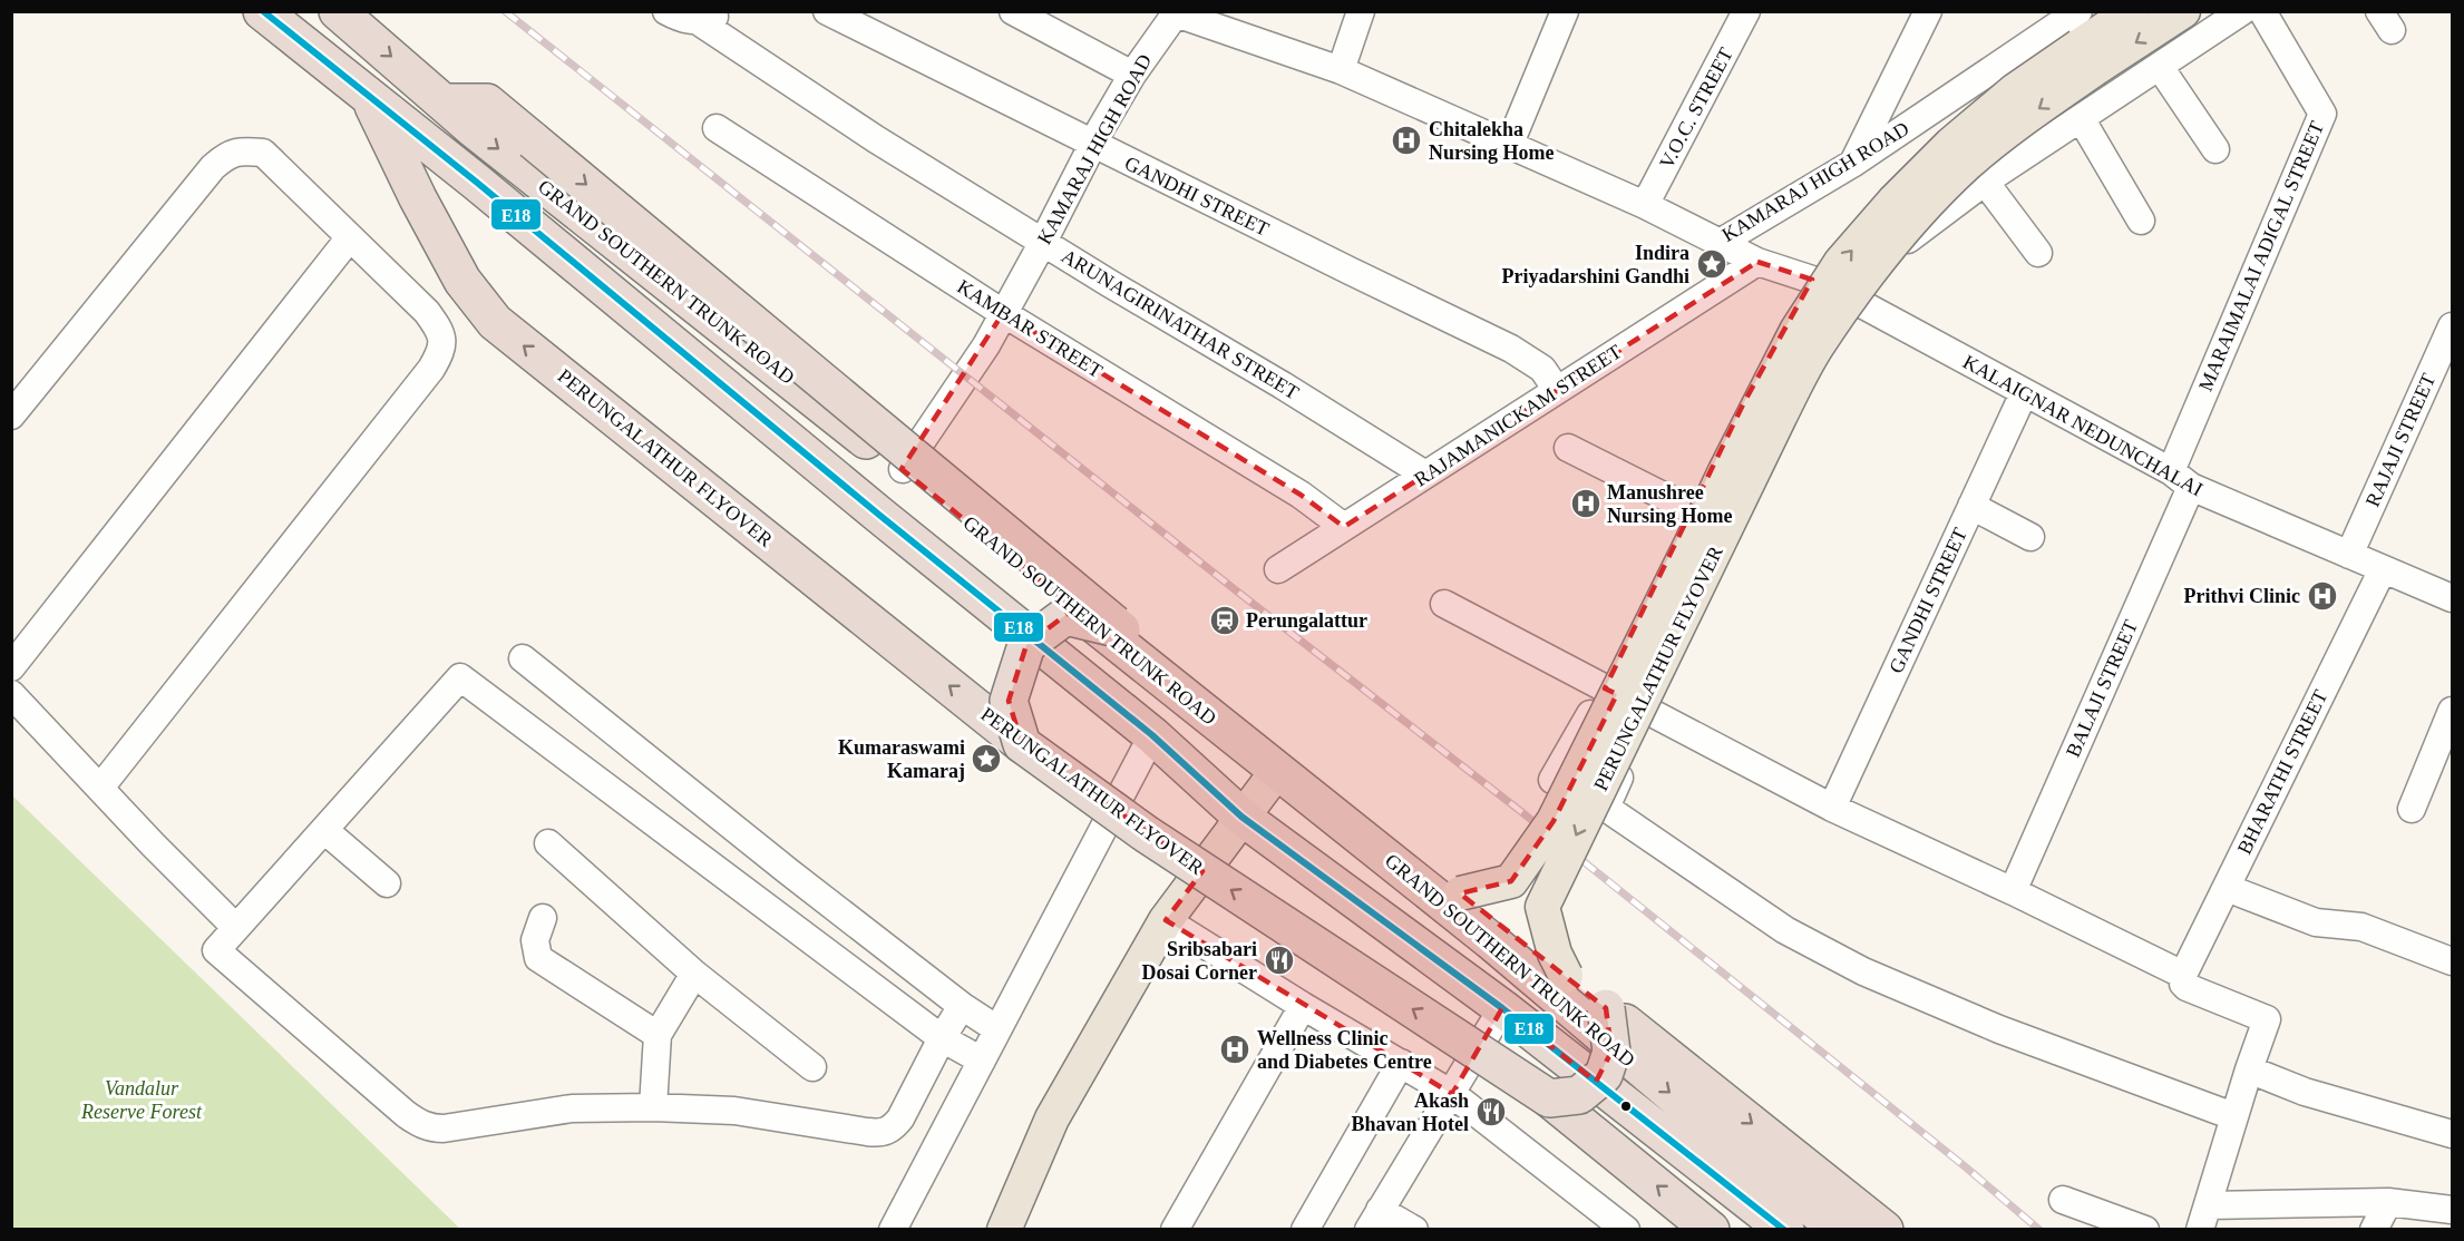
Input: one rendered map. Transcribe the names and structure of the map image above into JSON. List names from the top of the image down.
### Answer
{
  "streets": {
    "highway": ["GRAND SOUTHERN TRUNK ROAD", "PERUNGALATHUR FLYOVER"],
    "street": [
      "V.O.C. STREET",
      "KAMARAJ HIGH ROAD",
      "GANDHI STREET",
      "MARAIMALAI ADIGAL STREET",
      "ARUNAGIRINATHAR STREET",
      "KAMBAR STREET",
      "RAJAMANICKAM STREET",
      "KALAIGNAR NEDUNCHALAI",
      "RAJAJI STREET",
      "BALAJI STREET",
      "BHARATHI STREET"
    ]
  },
  "crossings": [
    ["V.O.C. STREET", "KAMARAJ HIGH ROAD"],
    ["KAMARAJ HIGH ROAD", "GANDHI STREET"],
    ["KAMARAJ HIGH ROAD", "GRAND SOUTHERN TRUNK ROAD"],
    ["KAMARAJ HIGH ROAD", "ARUNAGIRINATHAR STREET"],
    ["KAMARAJ HIGH ROAD", "KAMBAR STREET"],
    ["KAMARAJ HIGH ROAD", "KALAIGNAR NEDUNCHALAI"],
    ["GANDHI STREET", "RAJAMANICKAM STREET"],
    ["GANDHI STREET", "KALAIGNAR NEDUNCHALAI"],
    ["MARAIMALAI ADIGAL STREET", "KALAIGNAR NEDUNCHALAI"],
    ["MARAIMALAI ADIGAL STREET", "BALAJI STREET"],
    ["GRAND SOUTHERN TRUNK ROAD", "PERUNGALATHUR FLYOVER"],
    ["ARUNAGIRINATHAR STREET", "RAJAMANICKAM STREET"],
    ["KAMBAR STREET", "RAJAMANICKAM STREET"],
    ["RAJAMANICKAM STREET", "KALAIGNAR NEDUNCHALAI"],
    ["KALAIGNAR NEDUNCHALAI", "RAJAJI STREET"],
    ["KALAIGNAR NEDUNCHALAI", "BALAJI STREET"],
    ["KALAIGNAR NEDUNCHALAI", "BHARATHI STREET"]
  ],
  "parks": ["Vandalur Reserve Forest"],
  "places": {
    "hospital": [
      "Chitalekha Nursing Home",
      "Manushree Nursing Home",
      "Prithvi Clinic",
      "Wellness Clinic and Diabetes Centre"
    ],
    "place": ["Indira Priyadarshini Gandhi", "Kumaraswami Kamaraj"],
    "station": ["Perungalattur"],
    "restaurant": ["Sribsabari Dosai Corner", "Akash Bhavan Hotel"]
  },
  "lines": ["transit line E18"]
}
